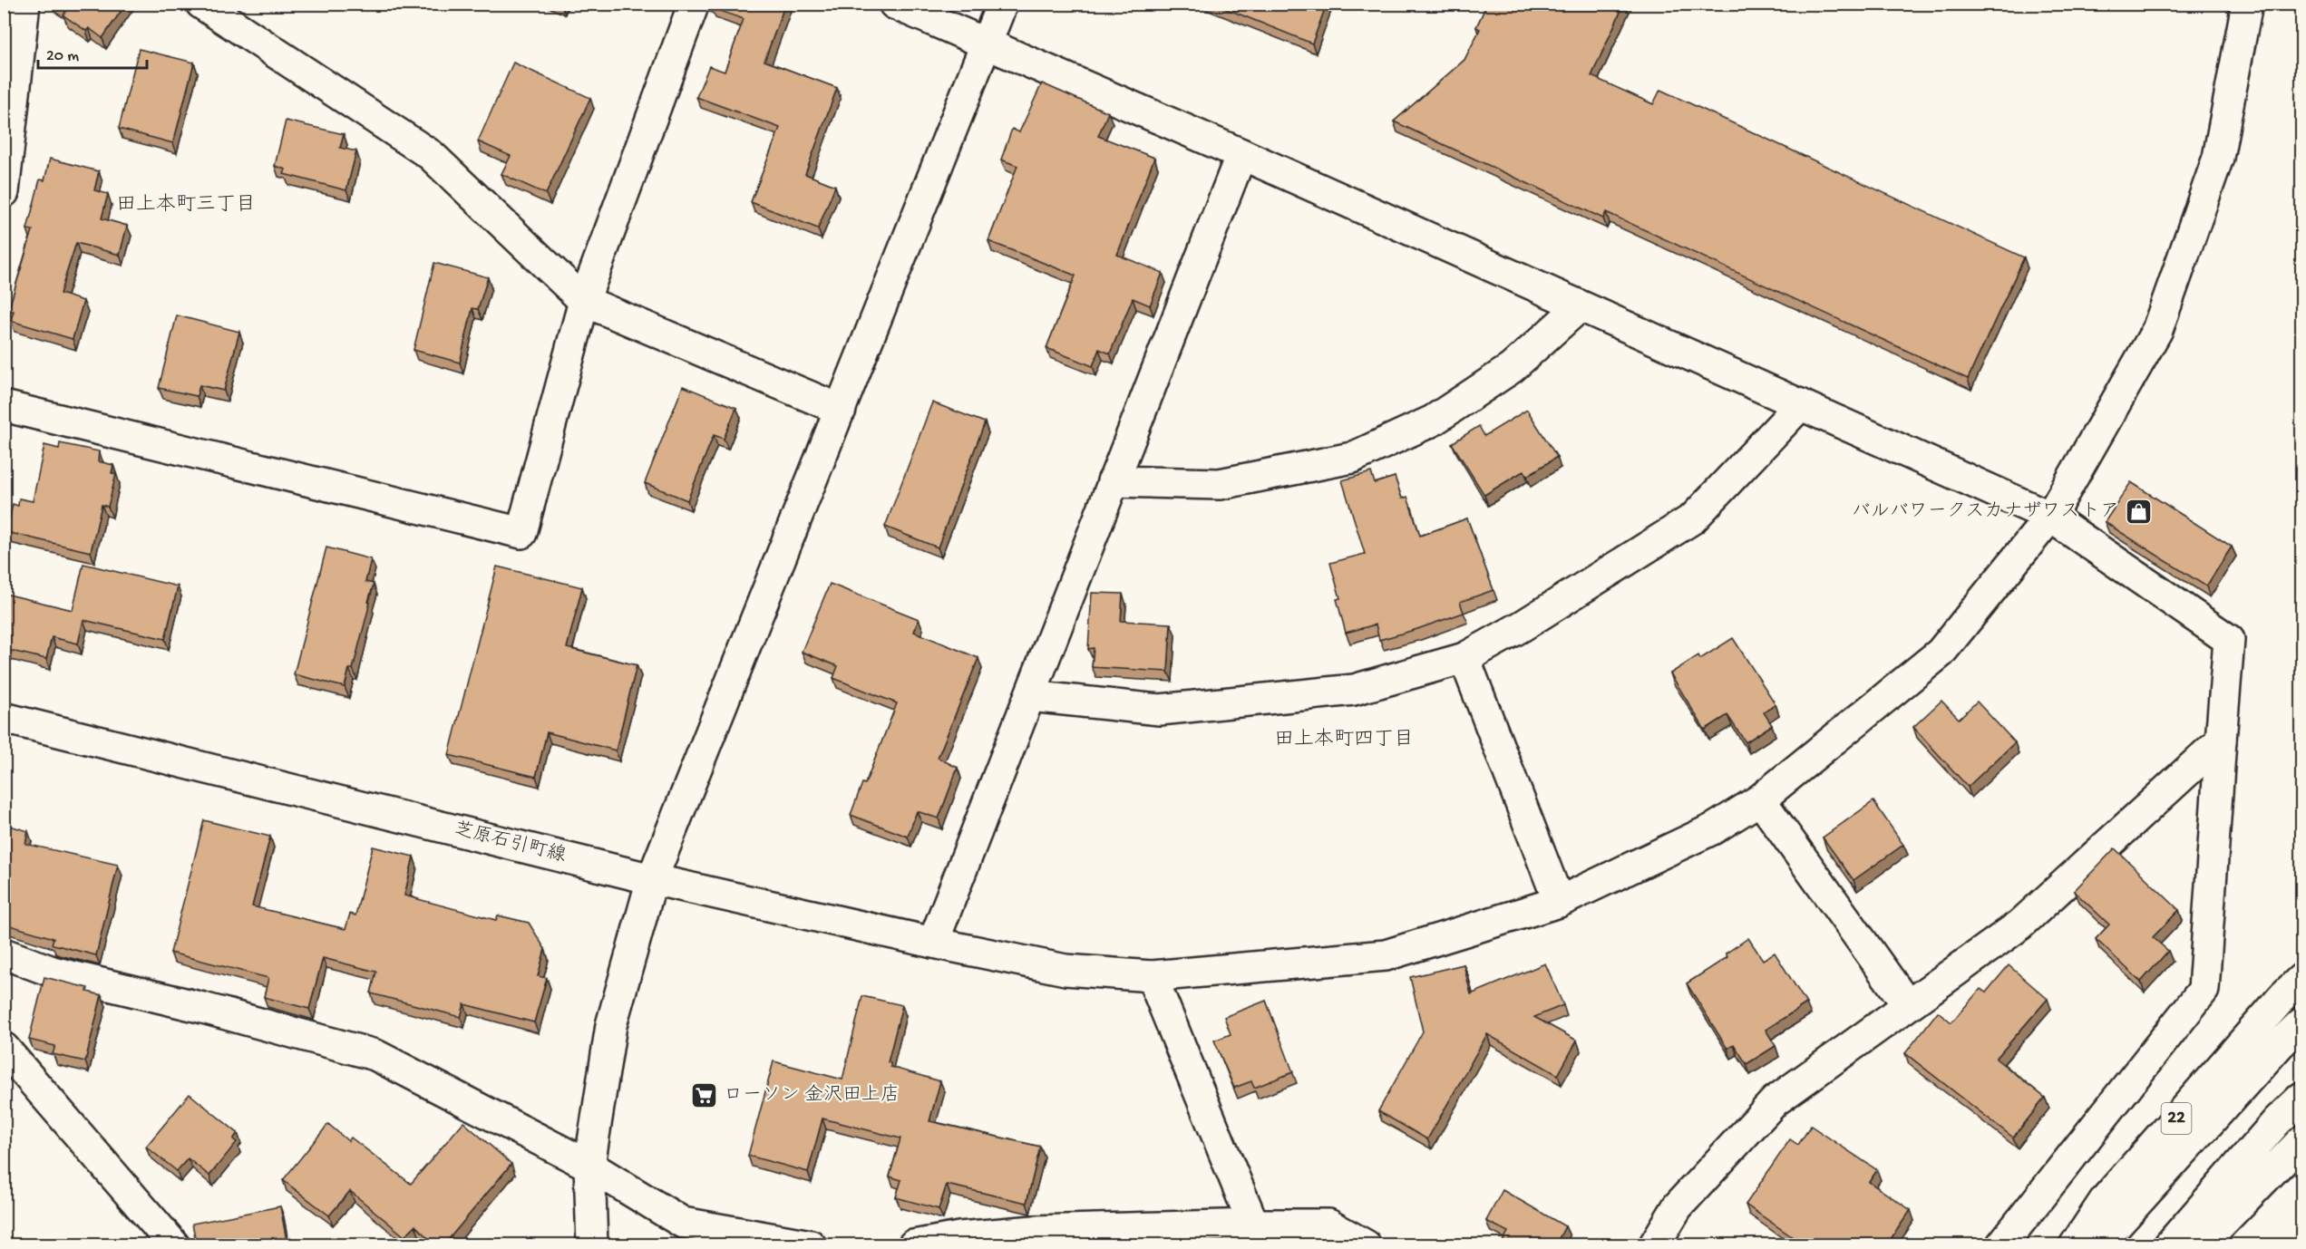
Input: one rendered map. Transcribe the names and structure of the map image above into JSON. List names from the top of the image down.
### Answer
{
  "streets": {
    "street": ["芝原石引町線", "22"]
  },
  "districts": ["田上本町三丁目", "田上本町四丁目"],
  "places": {
    "shop": ["バルバワークスカナザワストア"],
    "supermarket": ["ローソン 金沢田上店"]
  },
  "scale_bar": "20 m"
}
